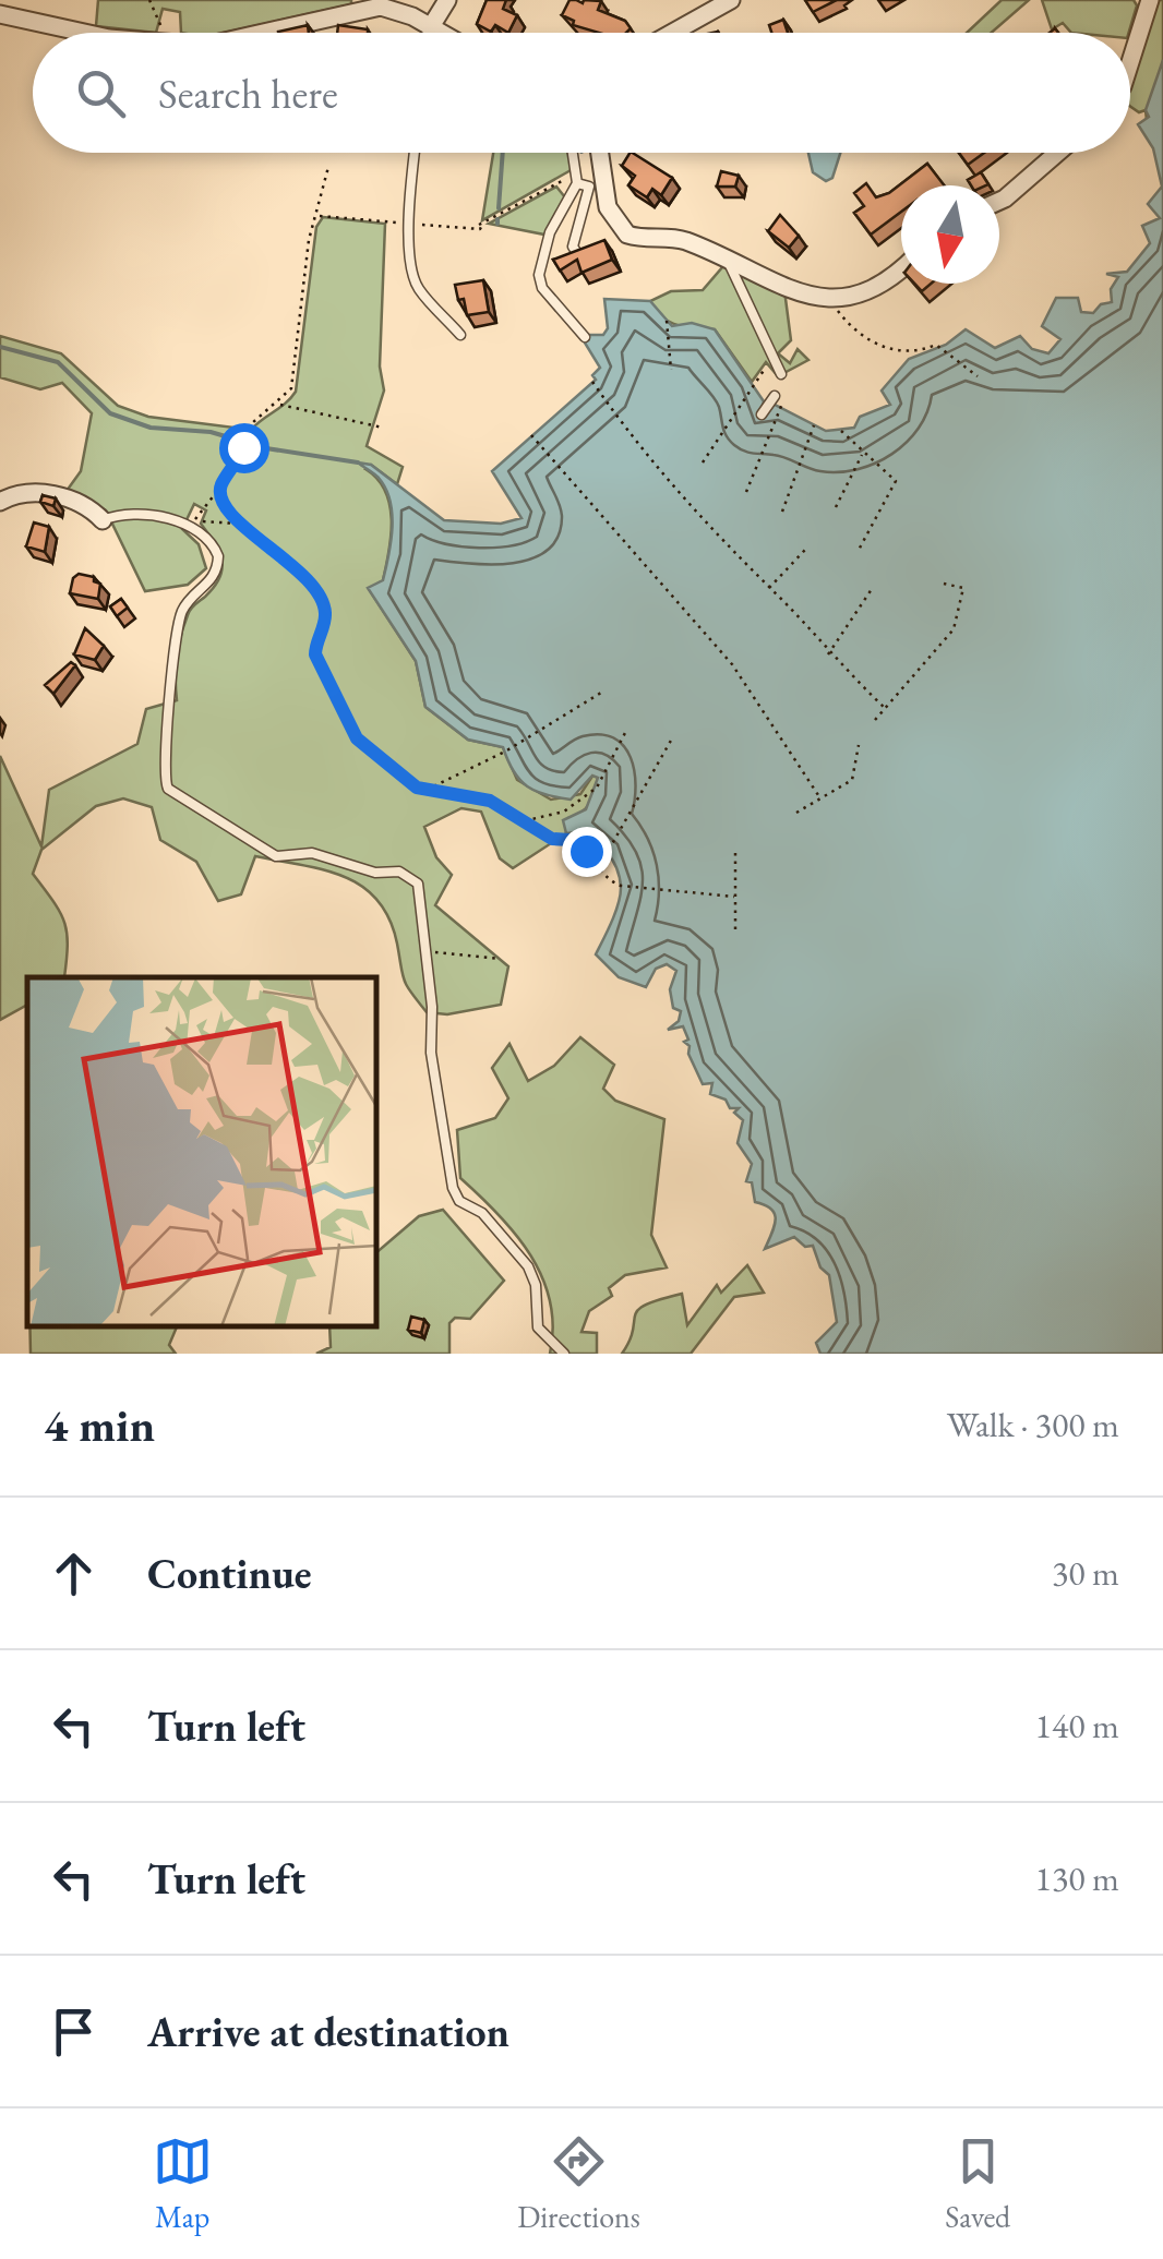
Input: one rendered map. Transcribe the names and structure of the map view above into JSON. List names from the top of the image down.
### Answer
{
  "north": "bottom",
  "page": {
    "search": "Search here",
    "heading": ["4 min", "Walk · 300 m"],
    "list": [
      ["Continue", "30 m"],
      ["Turn left", "140 m"],
      ["Turn left", "130 m"],
      "Arrive at destination"
    ],
    "nav": ["Map", "Directions", "Saved"]
  }
}
